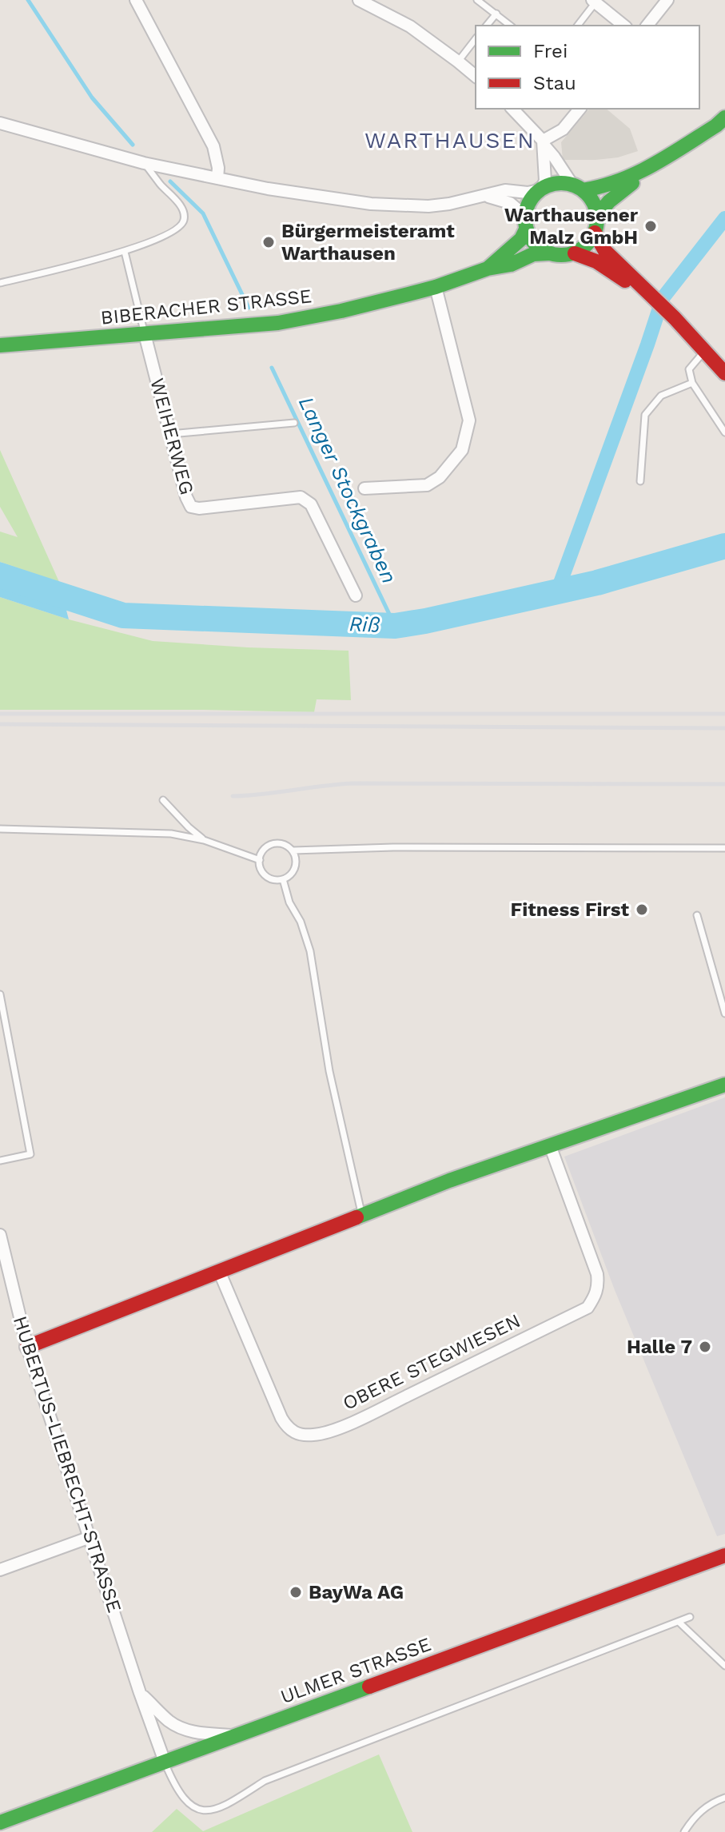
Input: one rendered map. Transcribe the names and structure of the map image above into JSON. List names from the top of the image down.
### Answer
{
  "streets": {
    "main road": ["BIBERACHER STRASSE", "ULMER STRASSE"],
    "street": ["WEIHERWEG", "OBERE STEGWIESEN", "HUBERTUS-LIEBRECHT-STRASSE"]
  },
  "crossings": [
    ["BIBERACHER STRASSE", "WEIHERWEG"],
    ["HUBERTUS-LIEBRECHT-STRASSE", "ULMER STRASSE"]
  ],
  "districts": ["WARTHAUSEN"],
  "water": ["Langer Stockgraben", "Riß"],
  "places": [
    "Warthausener Malz GmbH",
    "Bürgermeisteramt Warthausen",
    "Fitness First",
    "Halle 7",
    "BayWa AG"
  ],
  "legend": ["Frei", "Stau"]
}
